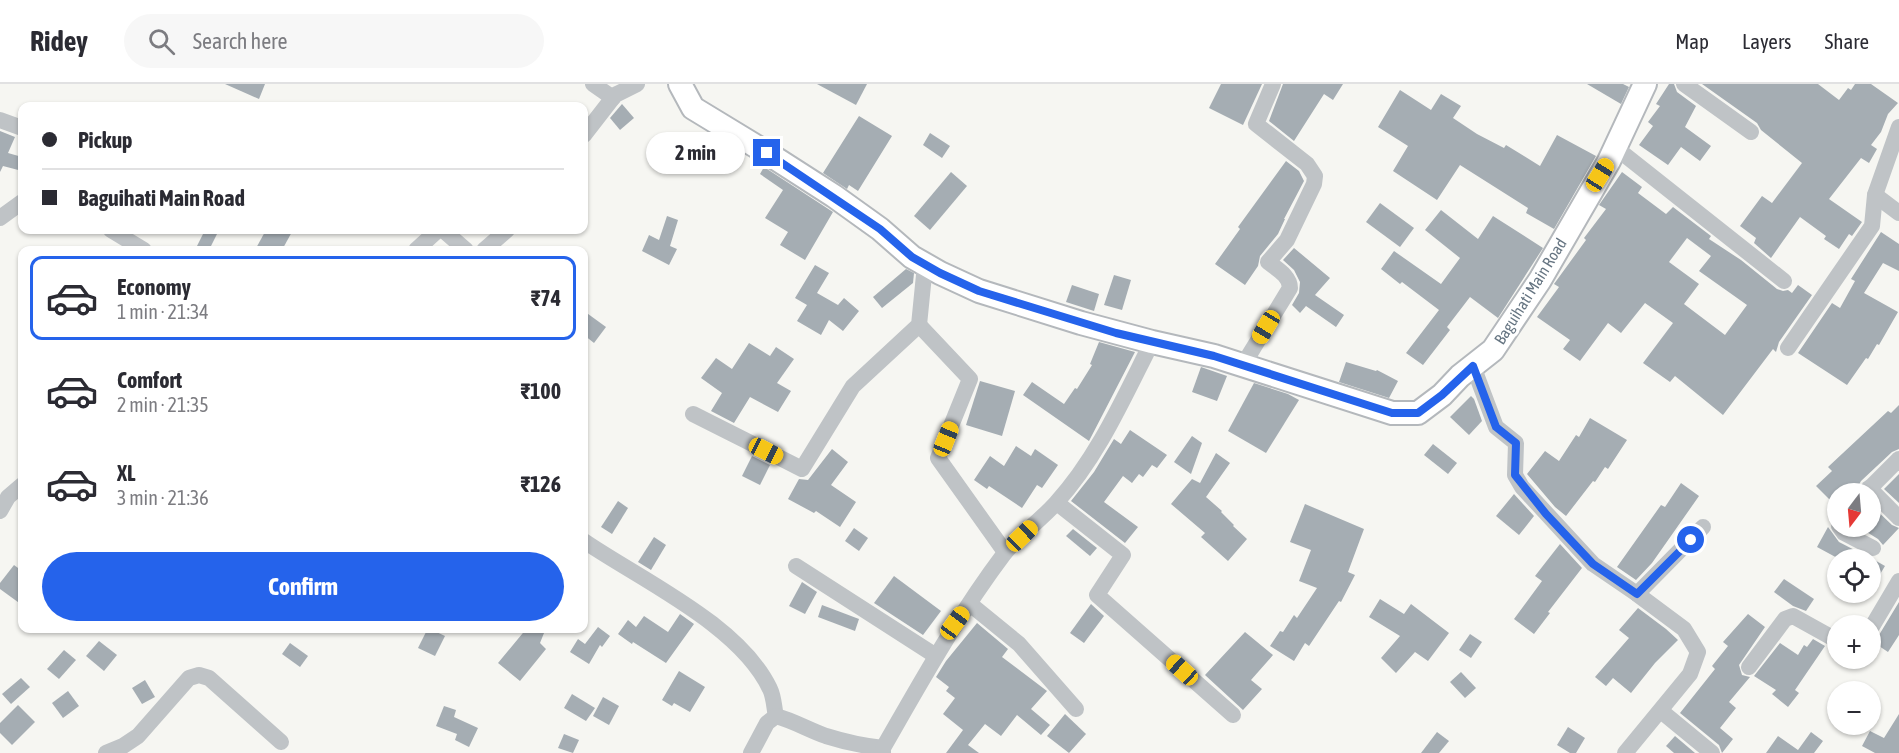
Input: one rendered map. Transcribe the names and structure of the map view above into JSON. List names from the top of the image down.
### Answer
{
  "streets": {
    "street": ["Baguihati Main Road"]
  },
  "north": "bottom",
  "page": {
    "header": "Ridey",
    "search": "Search here",
    "nav": ["Map", "Layers", "Share"],
    "banner": ["Pickup", "Baguihati Main Road"],
    "bubble": "2 min",
    "list": [
      {
        "name": "Economy",
        "note": "1 min · 21:34",
        "value": "₹74"
      },
      {
        "name": "Comfort",
        "note": "2 min · 21:35",
        "value": "₹100"
      },
      {
        "name": "XL",
        "note": "3 min · 21:36",
        "value": "₹126"
      }
    ],
    "map_buttons": ["+", "−"],
    "buttons": "Confirm"
  }
}
